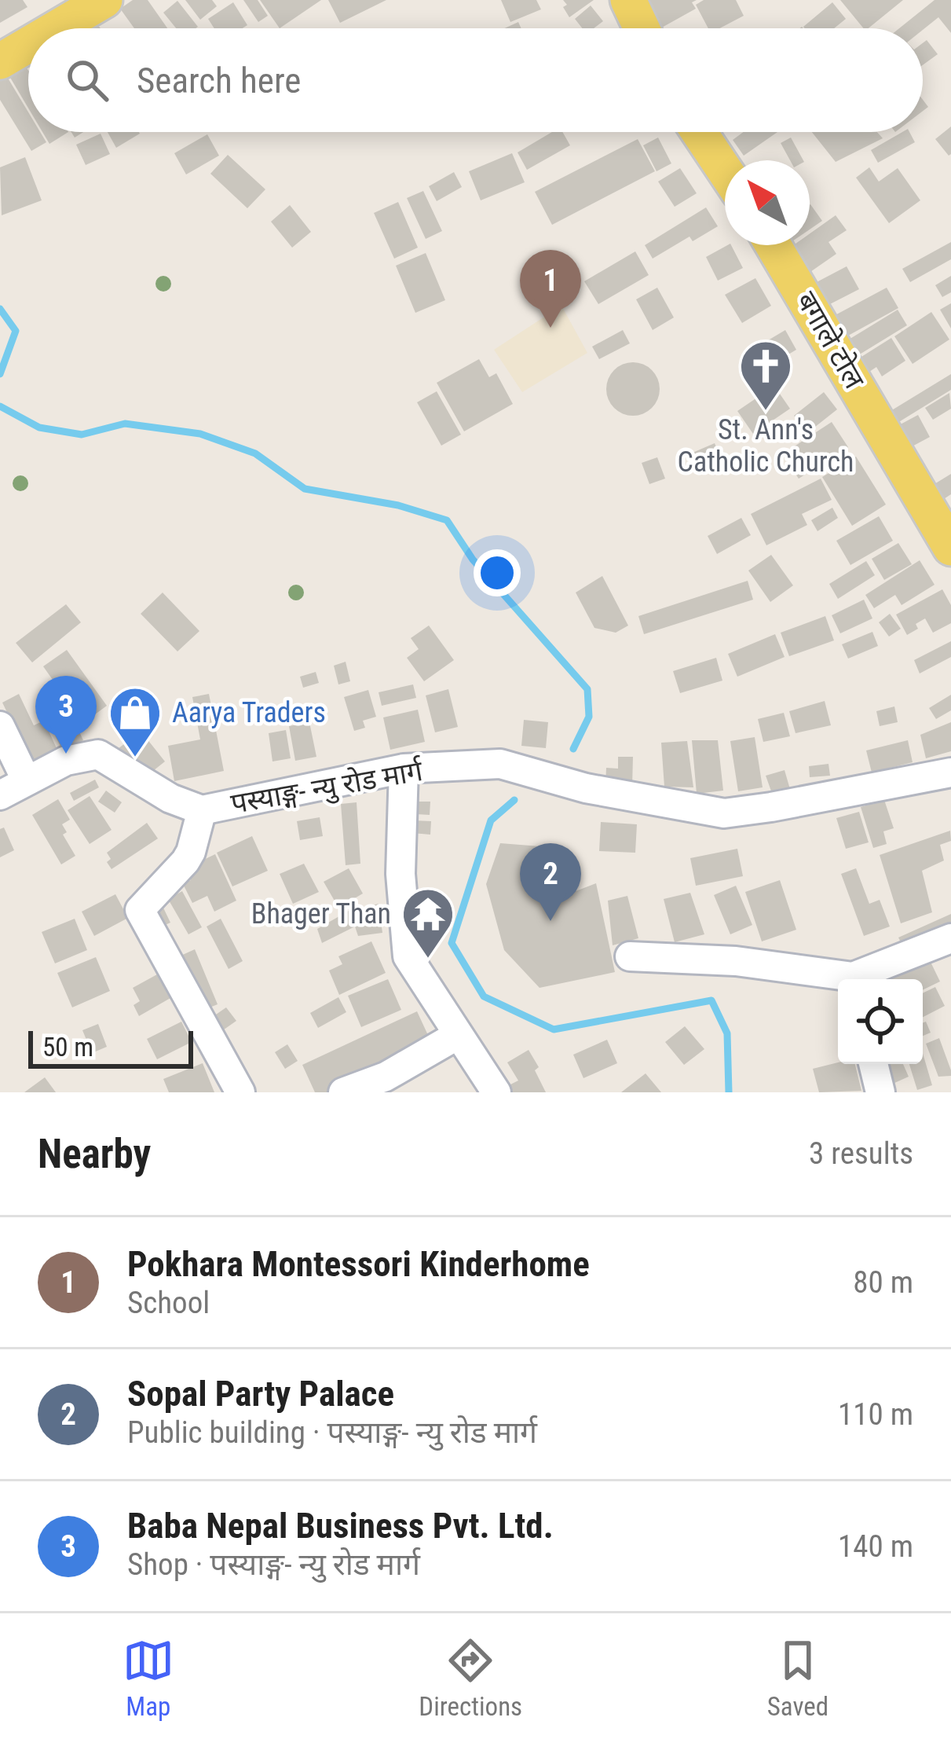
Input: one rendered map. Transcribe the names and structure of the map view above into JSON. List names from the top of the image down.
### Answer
{
  "streets": {
    "main road": ["बगाले टोल"],
    "street": ["पस्याङ्ग- न्यु रोड मार्ग"]
  },
  "places": {
    "church": ["St. Ann's Catholic Church"],
    "shop": ["Aarya Traders"],
    "temple": ["Bhager Than"]
  },
  "scale_bar": "50 m",
  "north": "top left",
  "page": {
    "search": "Search here",
    "pins": ["1", "3", "2"],
    "scale": "50 m",
    "heading": ["Nearby", "3 results"],
    "list": [
      {
        "mark": "1",
        "name": "Pokhara Montessori Kinderhome",
        "note": "School",
        "value": "80 m"
      },
      {
        "mark": "2",
        "name": "Sopal Party Palace",
        "note": "Public building · पस्याङ्ग- न्यु रोड मार्ग",
        "value": "110 m"
      },
      {
        "mark": "3",
        "name": "Baba Nepal Business Pvt. Ltd.",
        "note": "Shop · पस्याङ्ग- न्यु रोड मार्ग",
        "value": "140 m"
      }
    ],
    "nav": ["Map", "Directions", "Saved"]
  }
}
